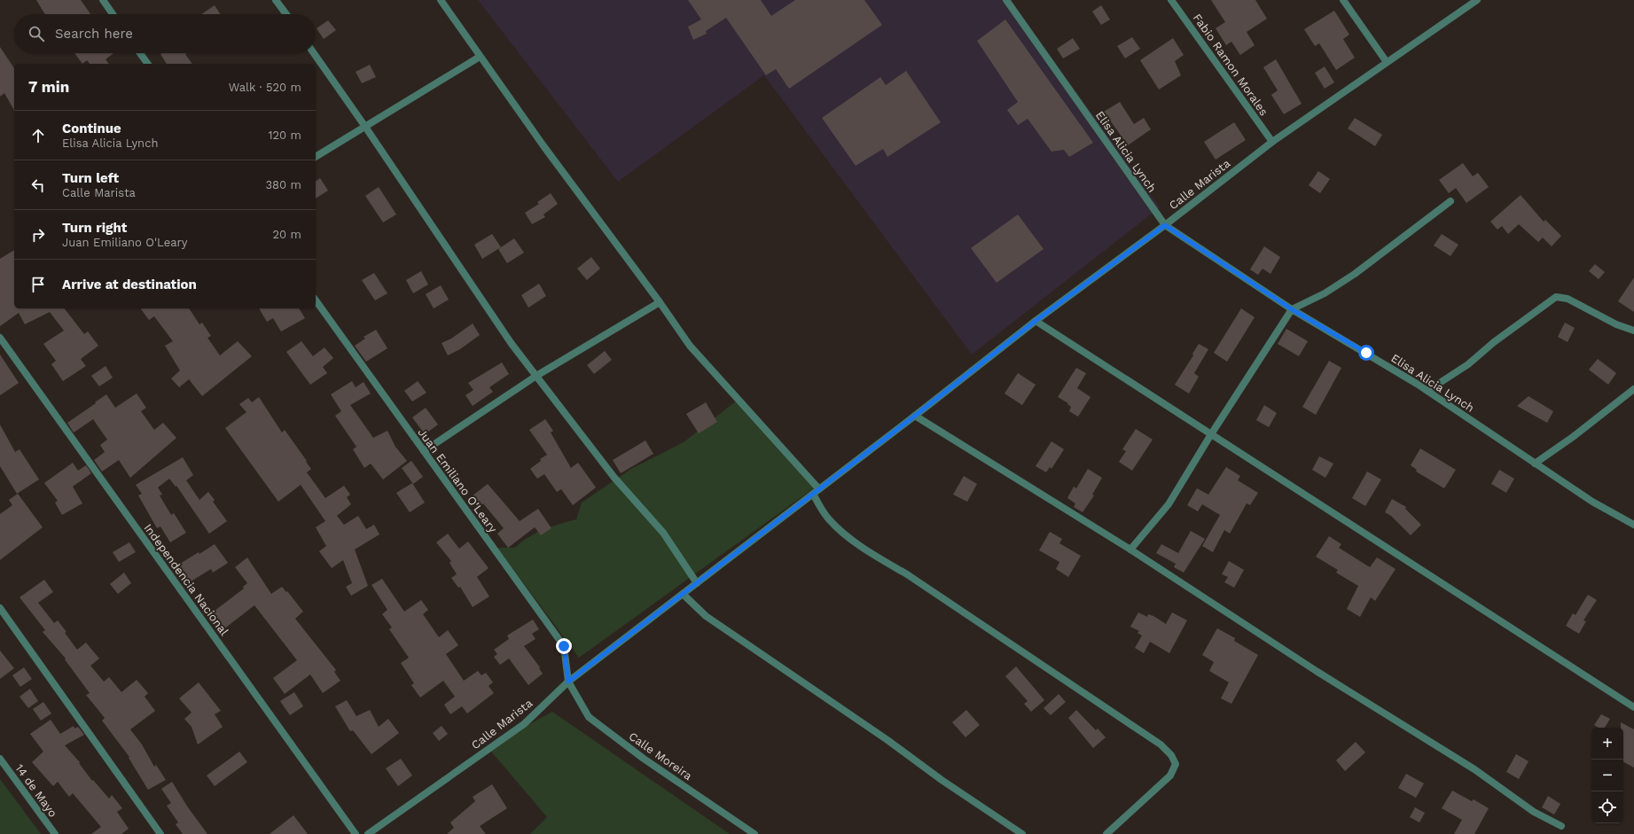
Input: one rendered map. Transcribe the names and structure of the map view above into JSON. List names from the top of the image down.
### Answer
{
  "streets": {
    "street": [
      "Fabio Ramon Morales",
      "Elisa Alicia Lynch",
      "Calle Marista",
      "Juan Emiliano O'Leary",
      "Independencia Nacional",
      "Calle Moreira",
      "14 de Mayo"
    ]
  },
  "crossings": [
    ["Fabio Ramon Morales", "Calle Marista"],
    ["Elisa Alicia Lynch", "Calle Marista"],
    ["Calle Marista", "Juan Emiliano O'Leary"],
    ["Calle Marista", "Calle Moreira"],
    ["Juan Emiliano O'Leary", "Calle Moreira"]
  ],
  "page": {
    "search": "Search here",
    "heading": ["7 min", "Walk · 520 m"],
    "list": [
      ["Continue", "Elisa Alicia Lynch", "120 m"],
      ["Turn left", "Calle Marista", "380 m"],
      ["Turn right", "Juan Emiliano O'Leary", "20 m"],
      "Arrive at destination"
    ],
    "map_buttons": ["+", "−"]
  }
}
